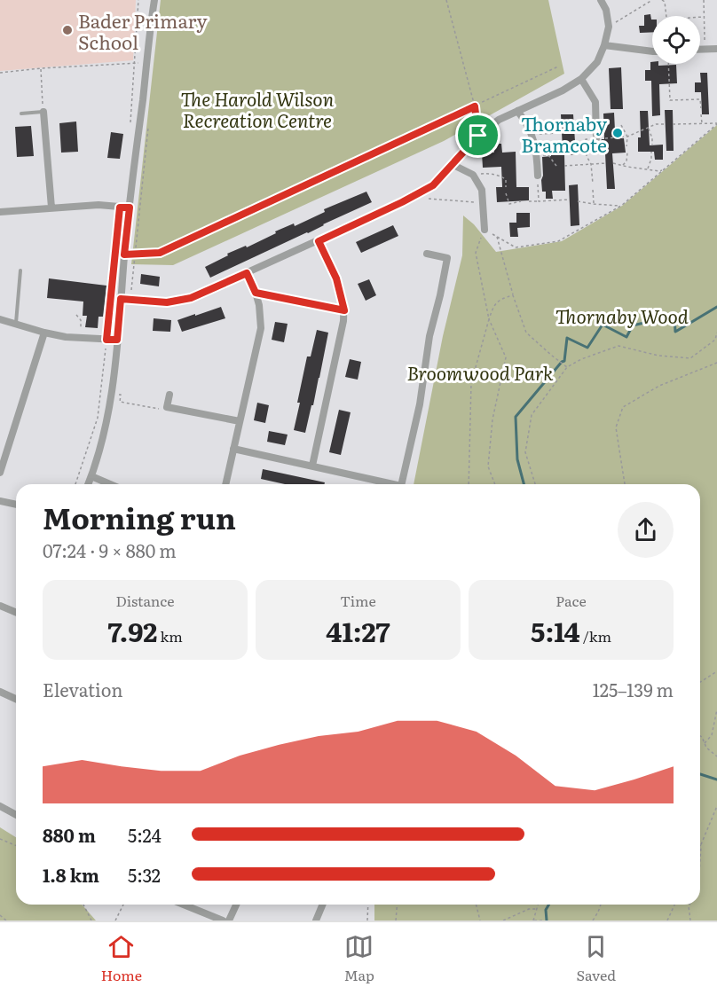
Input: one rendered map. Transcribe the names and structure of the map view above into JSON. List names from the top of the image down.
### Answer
{
  "parks": ["The Harold Wilson Recreation Centre", "Thornaby Wood", "Broomwood Park"],
  "places": ["Bader Primary School", "Thornaby Bramcote"],
  "page": {
    "heading": ["Morning run", "07:24 · 9 × 880 m"],
    "stats": [
      ["Distance", "7.92 km"],
      ["Time", "41:27"],
      ["Pace", "5:14 /km"]
    ],
    "chart": ["Elevation", "125–139 m"],
    "list": [
      {
        "name": "880 m",
        "note": "5:24"
      },
      {
        "name": "1.8 km",
        "note": "5:32"
      }
    ],
    "tabs": ["Home", "Map", "Saved"]
  }
}
